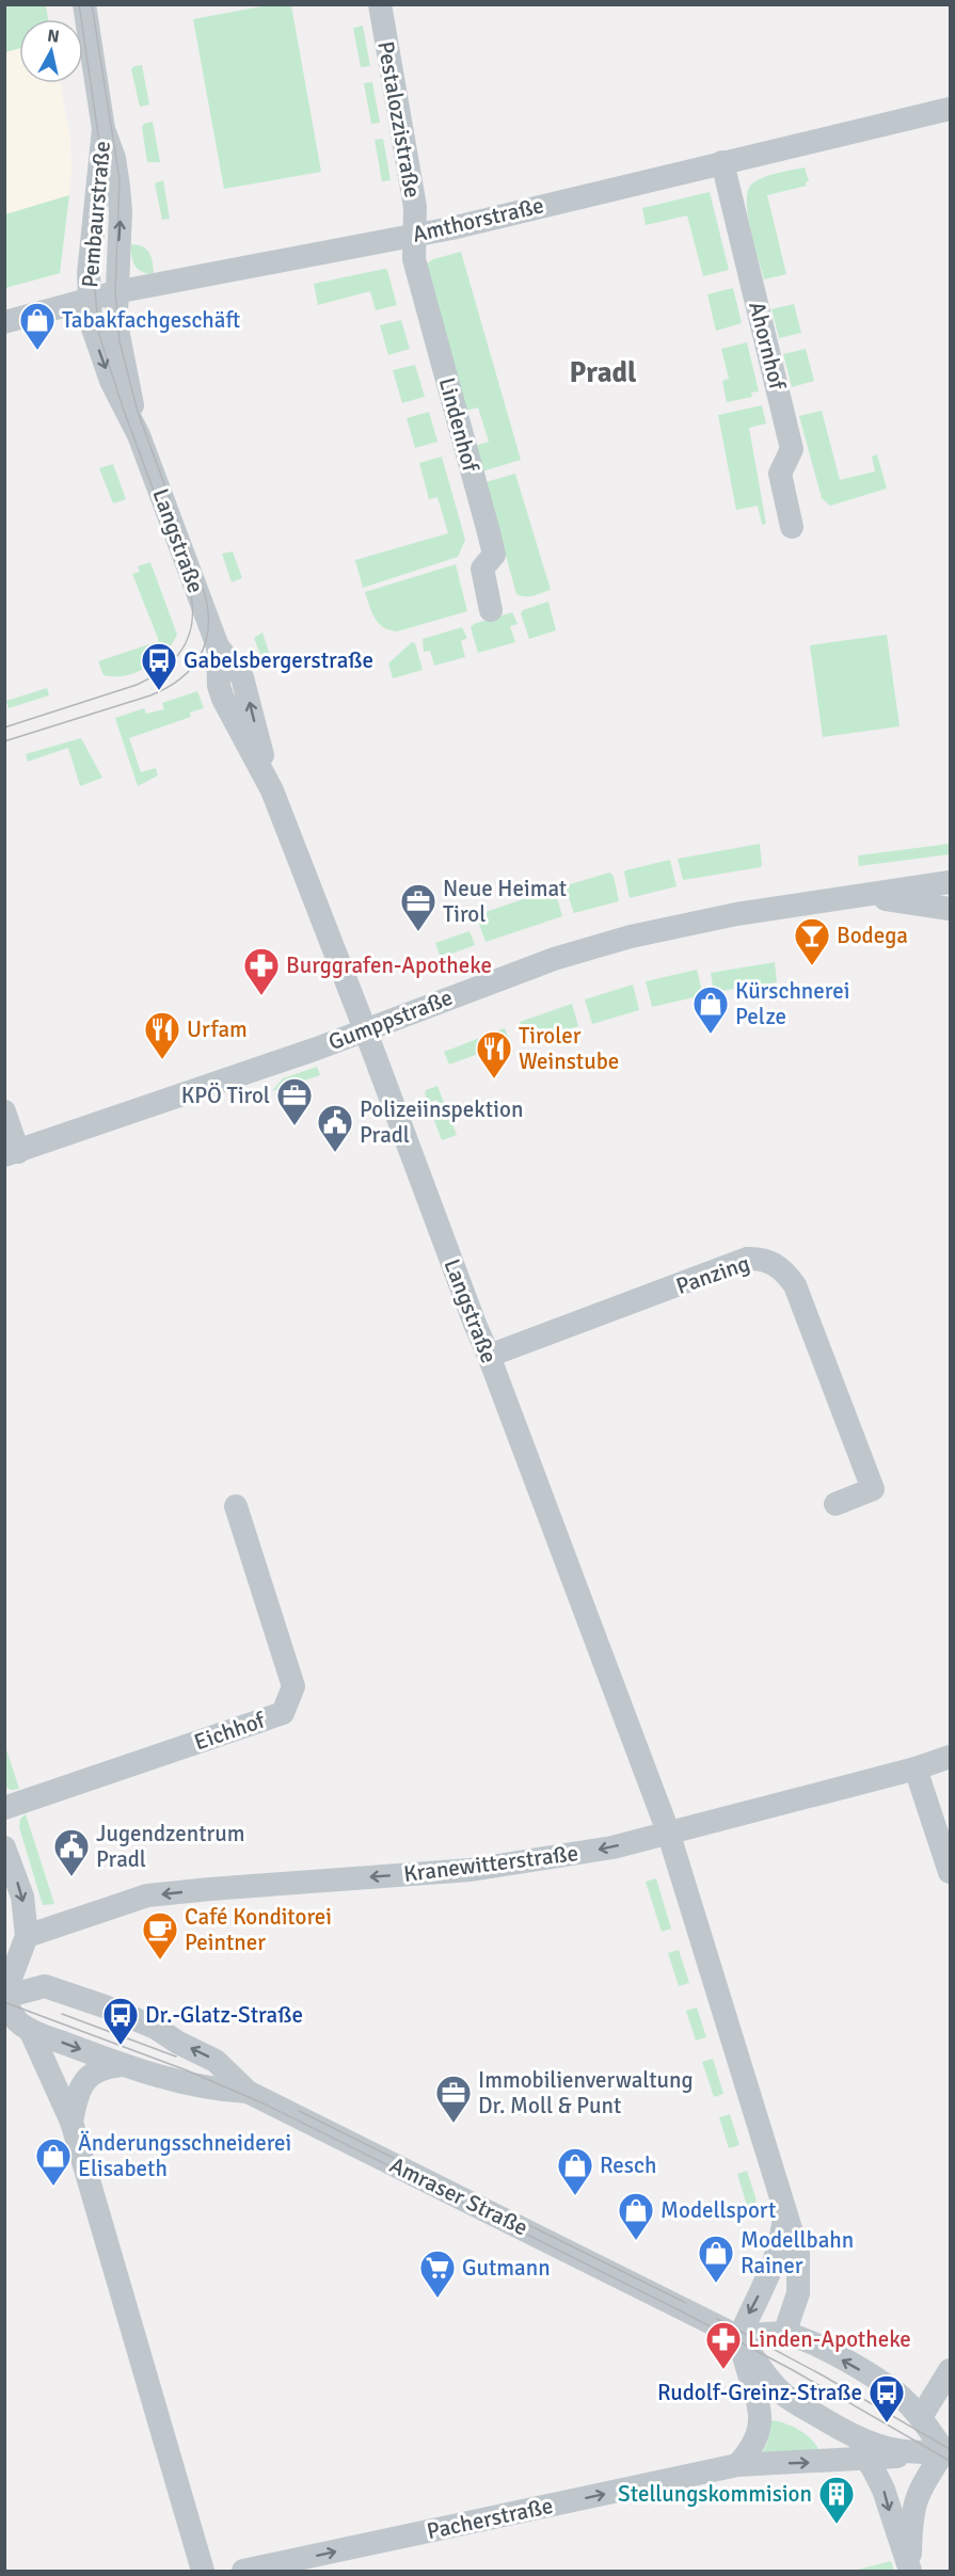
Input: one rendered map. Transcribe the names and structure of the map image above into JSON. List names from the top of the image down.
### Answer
{
  "streets": {
    "street": [
      "Pestalozzistraße",
      "Pembaurstraße",
      "Amthorstraße",
      "Ahornhof",
      "Lindenhof",
      "Langstraße",
      "Gumppstraße",
      "Panzing",
      "Eichhof",
      "Kranewitterstraße",
      "Amraser Straße",
      "Pacherstraße"
    ]
  },
  "crossings": [
    ["Pestalozzistraße", "Amthorstraße"],
    ["Pestalozzistraße", "Lindenhof"],
    ["Pembaurstraße", "Amthorstraße"],
    ["Pembaurstraße", "Langstraße"],
    ["Amthorstraße", "Ahornhof"],
    ["Amthorstraße", "Lindenhof"],
    ["Amthorstraße", "Langstraße"],
    ["Langstraße", "Gumppstraße"],
    ["Langstraße", "Panzing"],
    ["Langstraße", "Kranewitterstraße"],
    ["Amraser Straße", "Pacherstraße"]
  ],
  "one_way": ["Kranewitterstraße", "Pacherstraße"],
  "districts": ["Pradl"],
  "places": {
    "shop": [
      "Tabakfachgeschäft",
      "Kürschnerei Pelze",
      "Änderungsschneiderei Elisabeth",
      "Resch",
      "Modellsport",
      "Modellbahn Rainer"
    ],
    "bus stop": ["Gabelsbergerstraße", "Dr.-Glatz-Straße", "Rudolf-Greinz-Straße"],
    "office": ["Neue Heimat Tirol", "KPÖ Tirol", "Immobilienverwaltung Dr. Moll & Punt"],
    "bar": ["Bodega"],
    "pharmacy": ["Burggrafen-Apotheke", "Linden-Apotheke"],
    "restaurant": ["Urfam", "Tiroler Weinstube"],
    "public building": ["Polizeiinspektion Pradl", "Jugendzentrum Pradl"],
    "cafe": ["Café Konditorei Peintner"],
    "supermarket": ["Gutmann"],
    "building": ["Stellungskommision"]
  },
  "north": "top"
}
